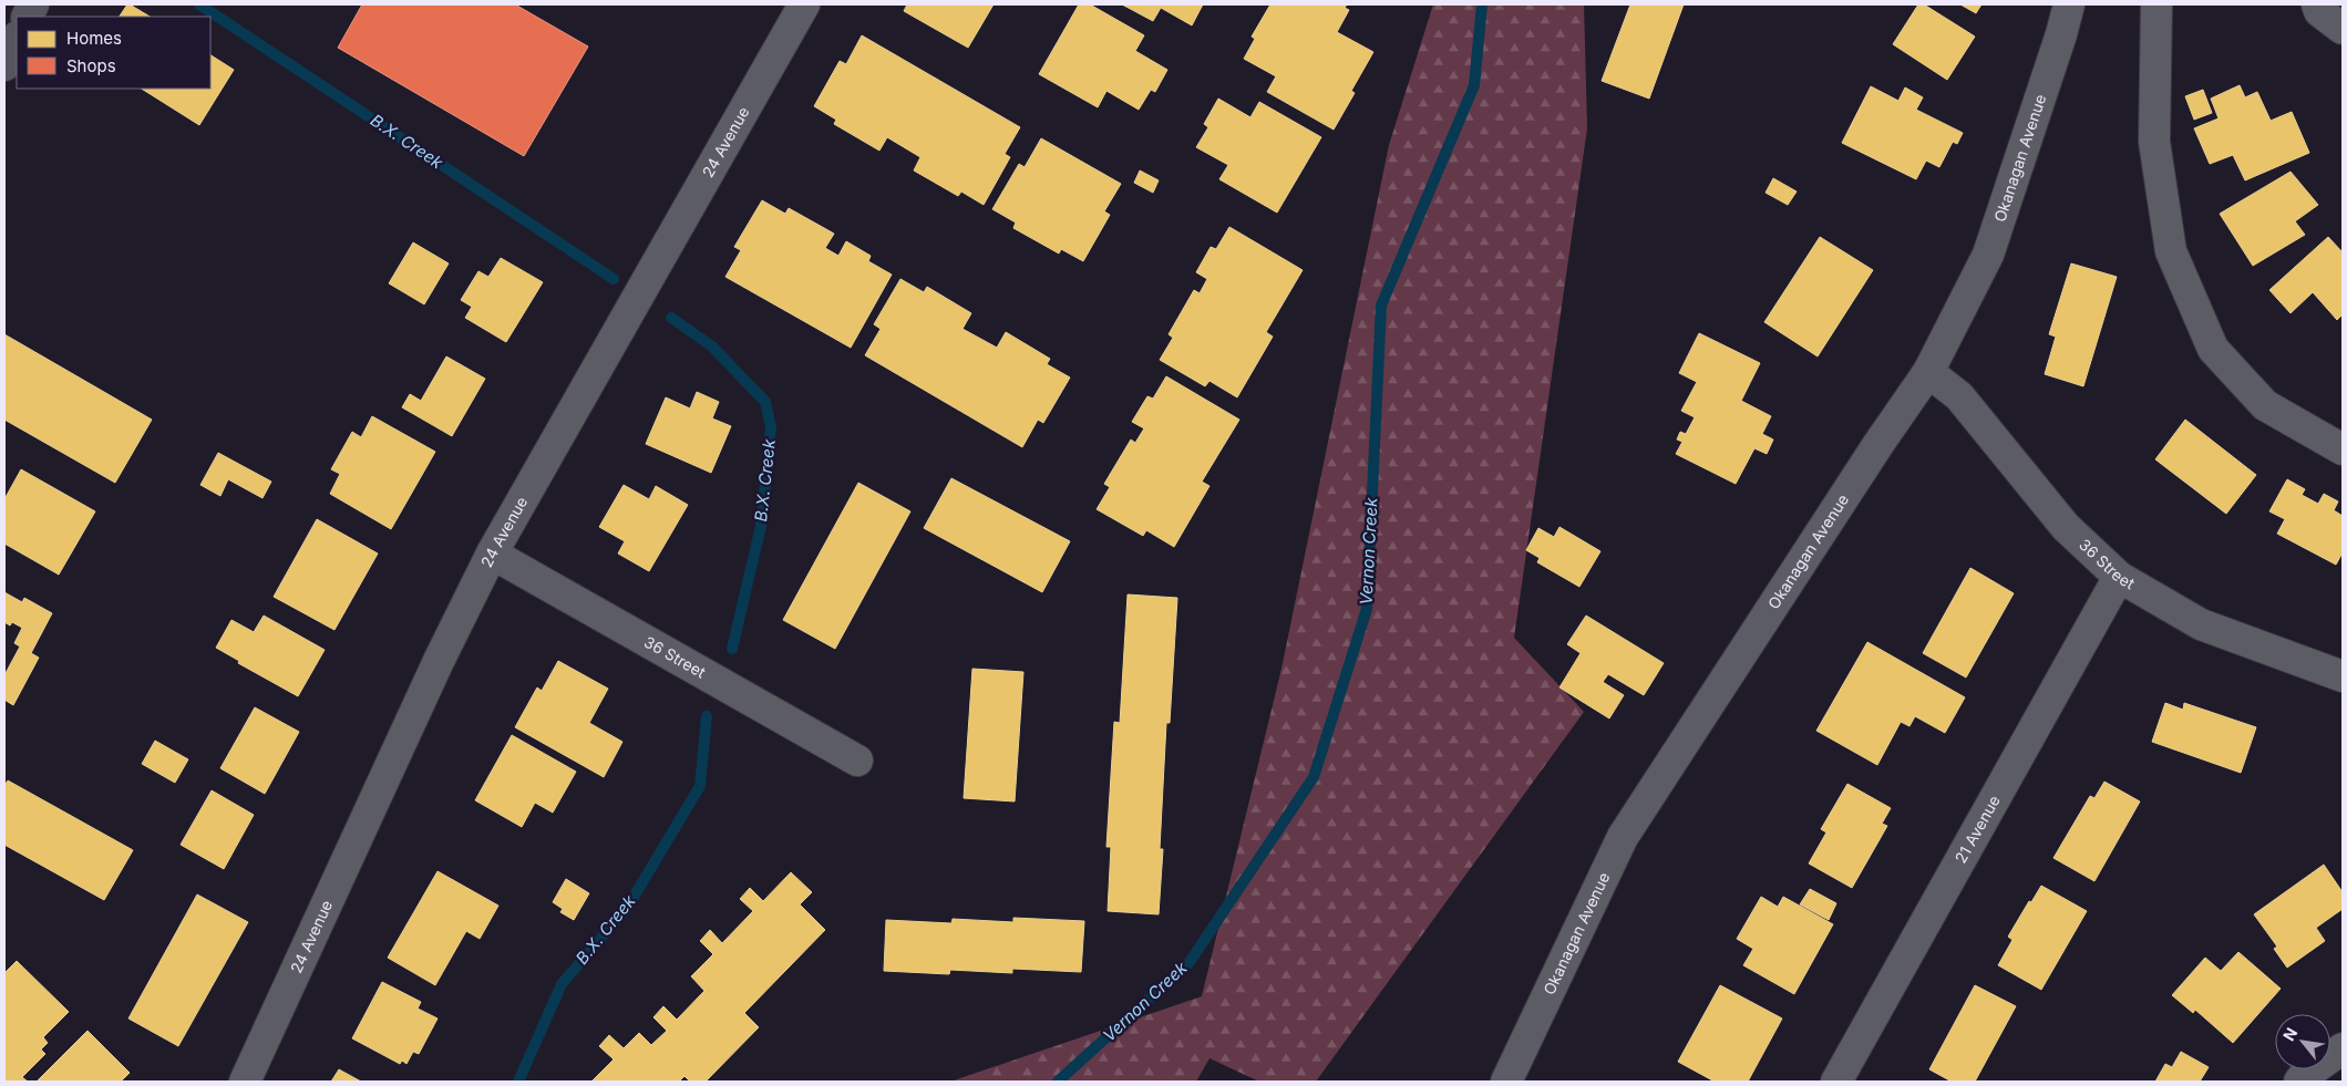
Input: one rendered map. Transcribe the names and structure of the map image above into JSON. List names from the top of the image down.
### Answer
{
  "streets": {
    "street": [
      "24 Avenue",
      "Okanagan Avenue",
      "36 Street",
      "21 Avenue"
    ]
  },
  "crossings": [
    ["24 Avenue", "36 Street"],
    ["Okanagan Avenue", "36 Street"],
    ["36 Street", "21 Avenue"]
  ],
  "water": ["B.X. Creek", "Vernon Creek"],
  "legend": ["Homes", "Shops"],
  "north": "top left"
}
